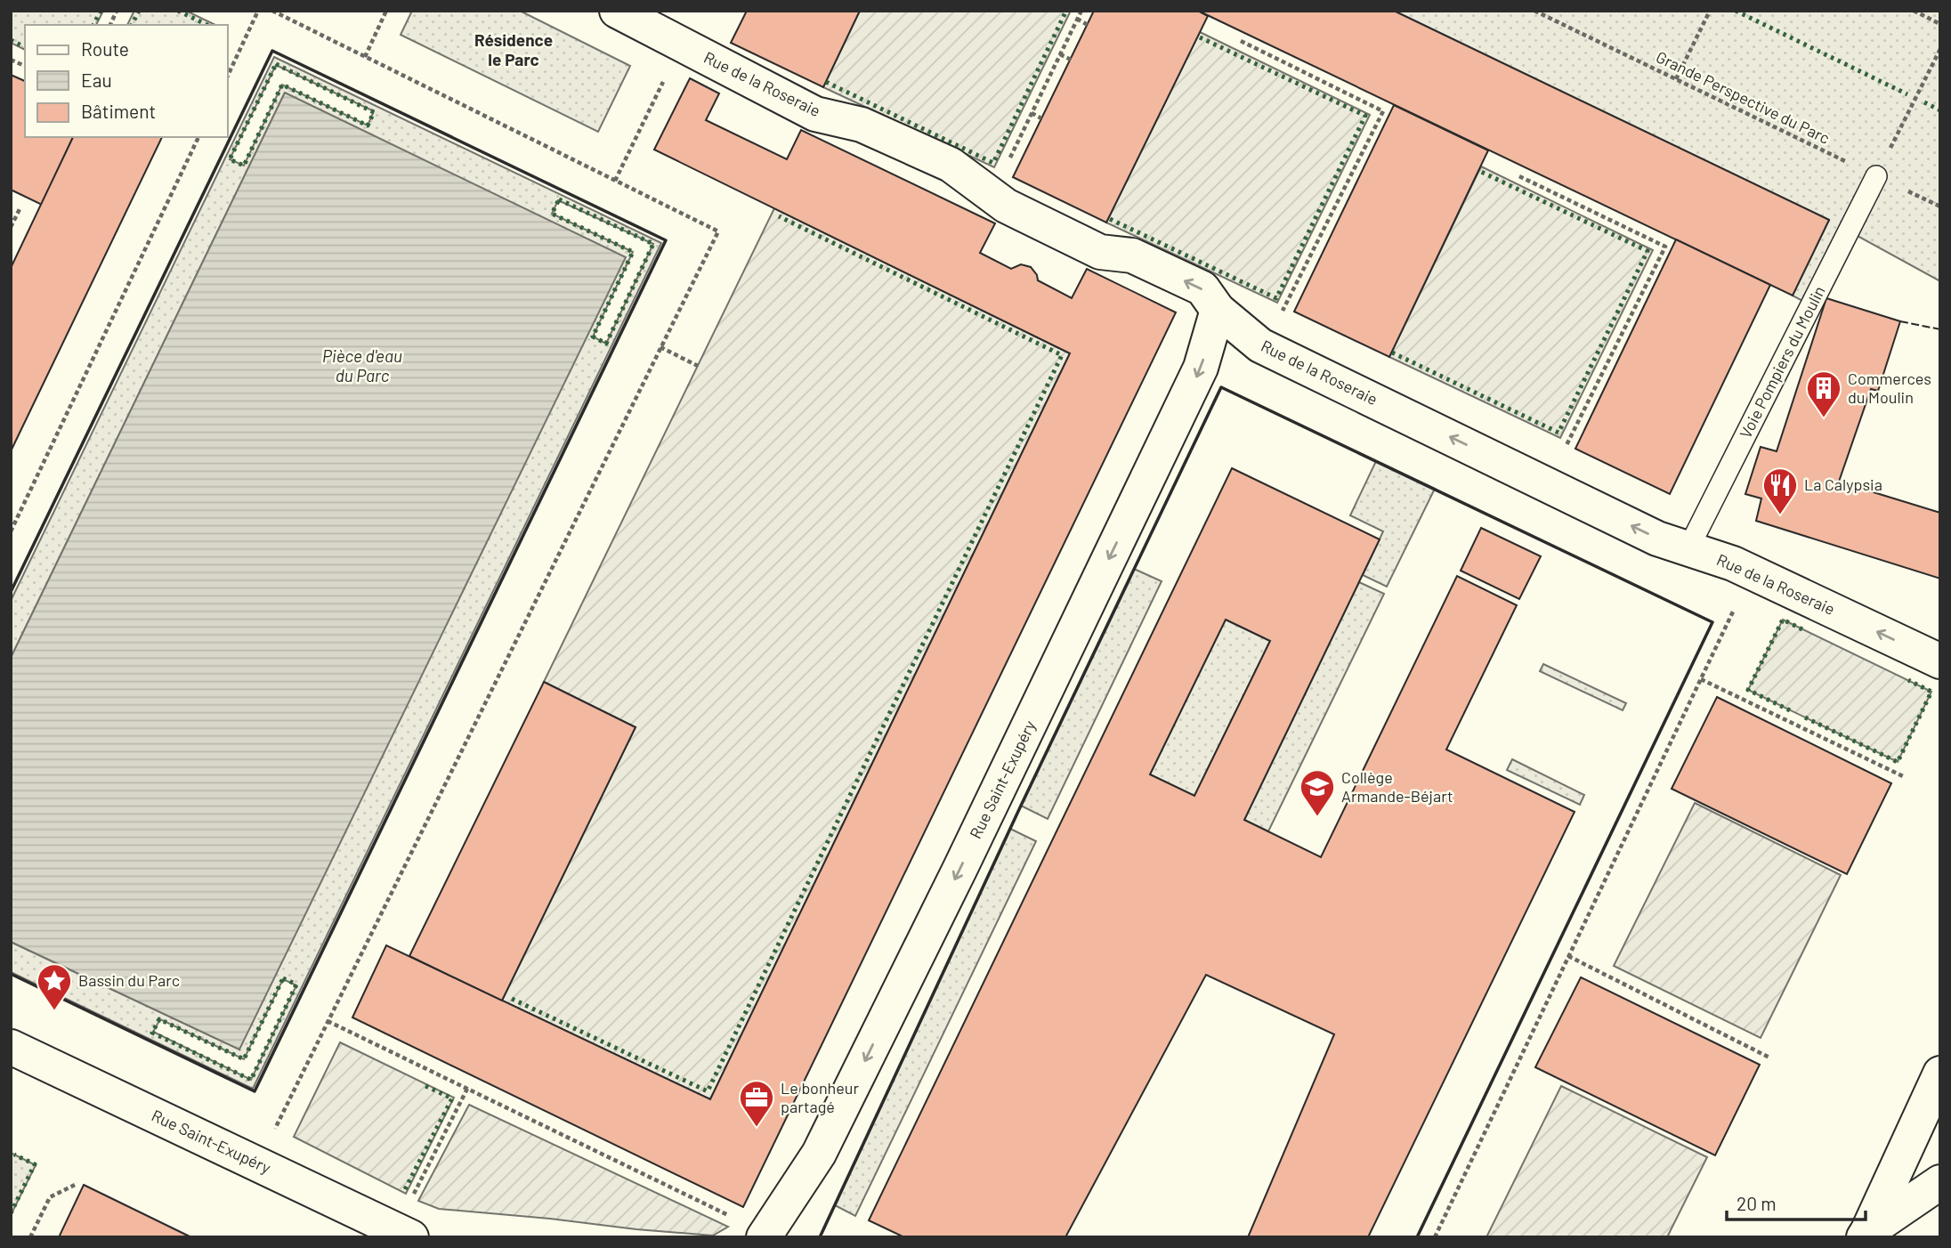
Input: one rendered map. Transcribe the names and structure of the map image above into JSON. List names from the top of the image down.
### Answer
{
  "streets": {
    "street": ["Rue de la Roseraie", "Rue Saint-Exupéry"],
    "lane": ["Voie Pompiers du Moulin"],
    "path": ["Grande Perspective du Parc"]
  },
  "crossings": [
    ["Rue de la Roseraie", "Voie Pompiers du Moulin"],
    ["Rue de la Roseraie", "Rue Saint-Exupéry"],
    ["Grande Perspective du Parc", "Voie Pompiers du Moulin"]
  ],
  "one_way": ["Rue de la Roseraie", "Rue Saint-Exupéry"],
  "districts": ["Résidence le Parc"],
  "water": ["Pièce d'eau du Parc"],
  "places": {
    "building": ["Commerces du Moulin"],
    "restaurant": ["La Calypsia"],
    "school or university": ["Collège Armande-Béjart"],
    "place": ["Bassin du Parc"],
    "office": ["Le bonheur partagé"]
  },
  "legend": ["Route", "Eau", "Bâtiment"],
  "scale_bar": "20 m"
}
